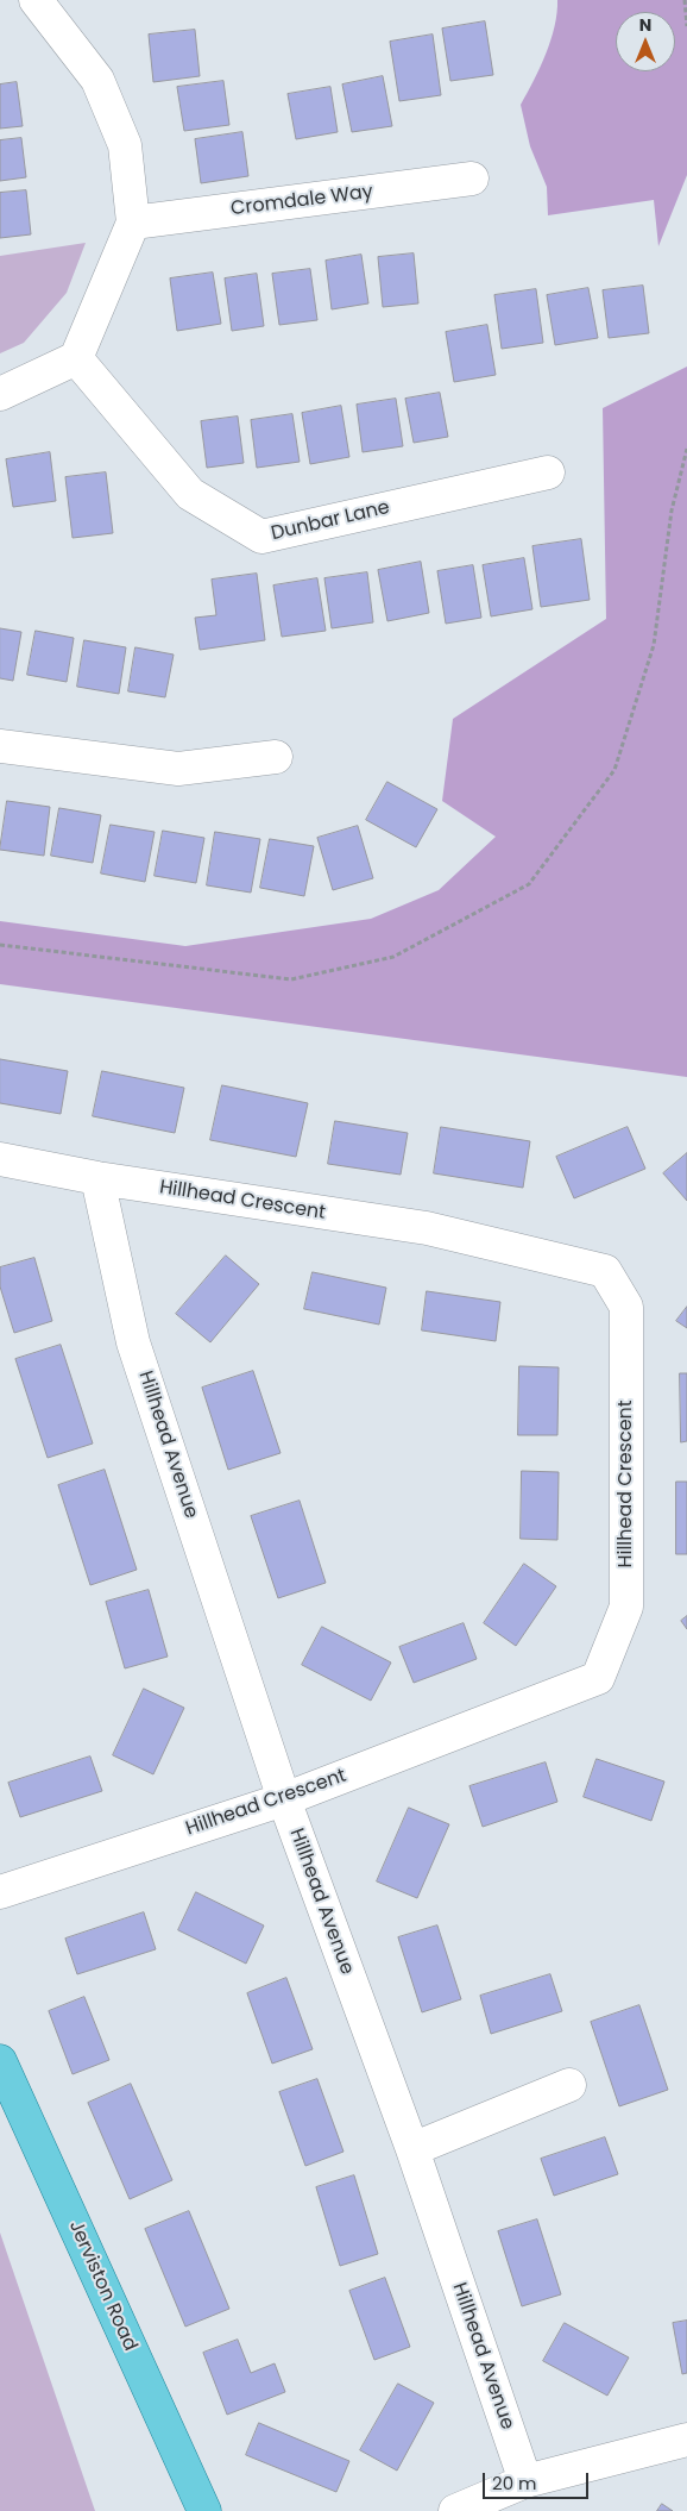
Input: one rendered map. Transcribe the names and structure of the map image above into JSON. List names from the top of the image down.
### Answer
{
  "streets": {
    "main road": ["Jerviston Road"],
    "street": [
      "Cromdale Way",
      "Dunbar Lane",
      "Hillhead Crescent",
      "Hillhead Avenue"
    ]
  },
  "crossings": [
    ["Hillhead Crescent", "Hillhead Avenue"]
  ],
  "scale_bar": "20 m",
  "north": "top"
}
